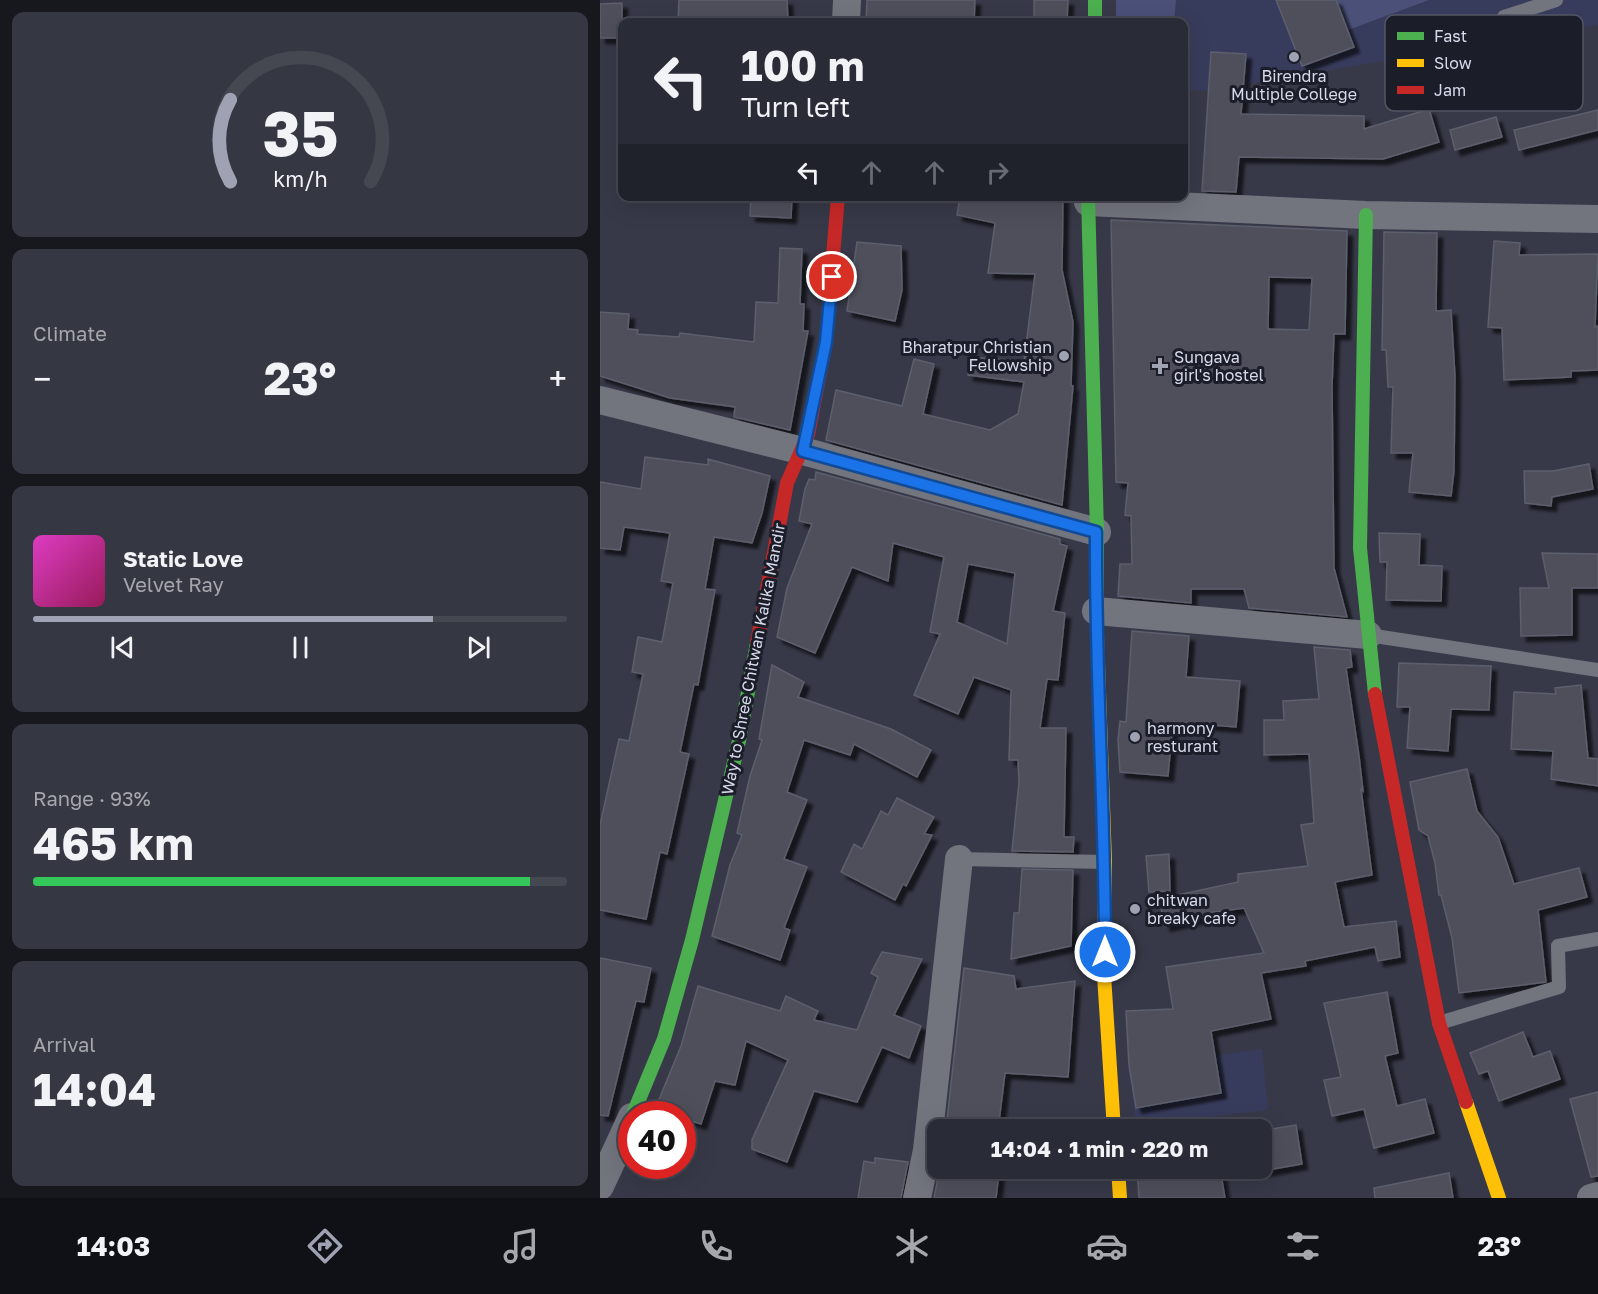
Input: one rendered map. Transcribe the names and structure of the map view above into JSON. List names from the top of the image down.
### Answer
{
  "streets": {
    "street": ["Way to Shree Chitwan Kalika Mandir"]
  },
  "places": {
    "other": [
      "Birendra Multiple College",
      "Bharatpur Christian Fellowship",
      "harmony resturant",
      "chitwan breaky cafe"
    ],
    "health": ["Sungava girl's hostel"]
  },
  "legend": ["Fast", "Slow", "Jam"],
  "page": {
    "turn": ["100 m", "Turn left"],
    "tile": [
      "Climate",
      ["Range · 93%", "465 km"],
      ["Arrival", "14:04"]
    ],
    "heat": ["−", "23°", "+"],
    "song": ["Static Love", "Velvet Ray"],
    "limit": "40",
    "trip": "14:04 · 1 min · 220 m",
    "tabs": ["14:03", "23°"],
    "gauge": ["35", "km/h"]
  }
}
